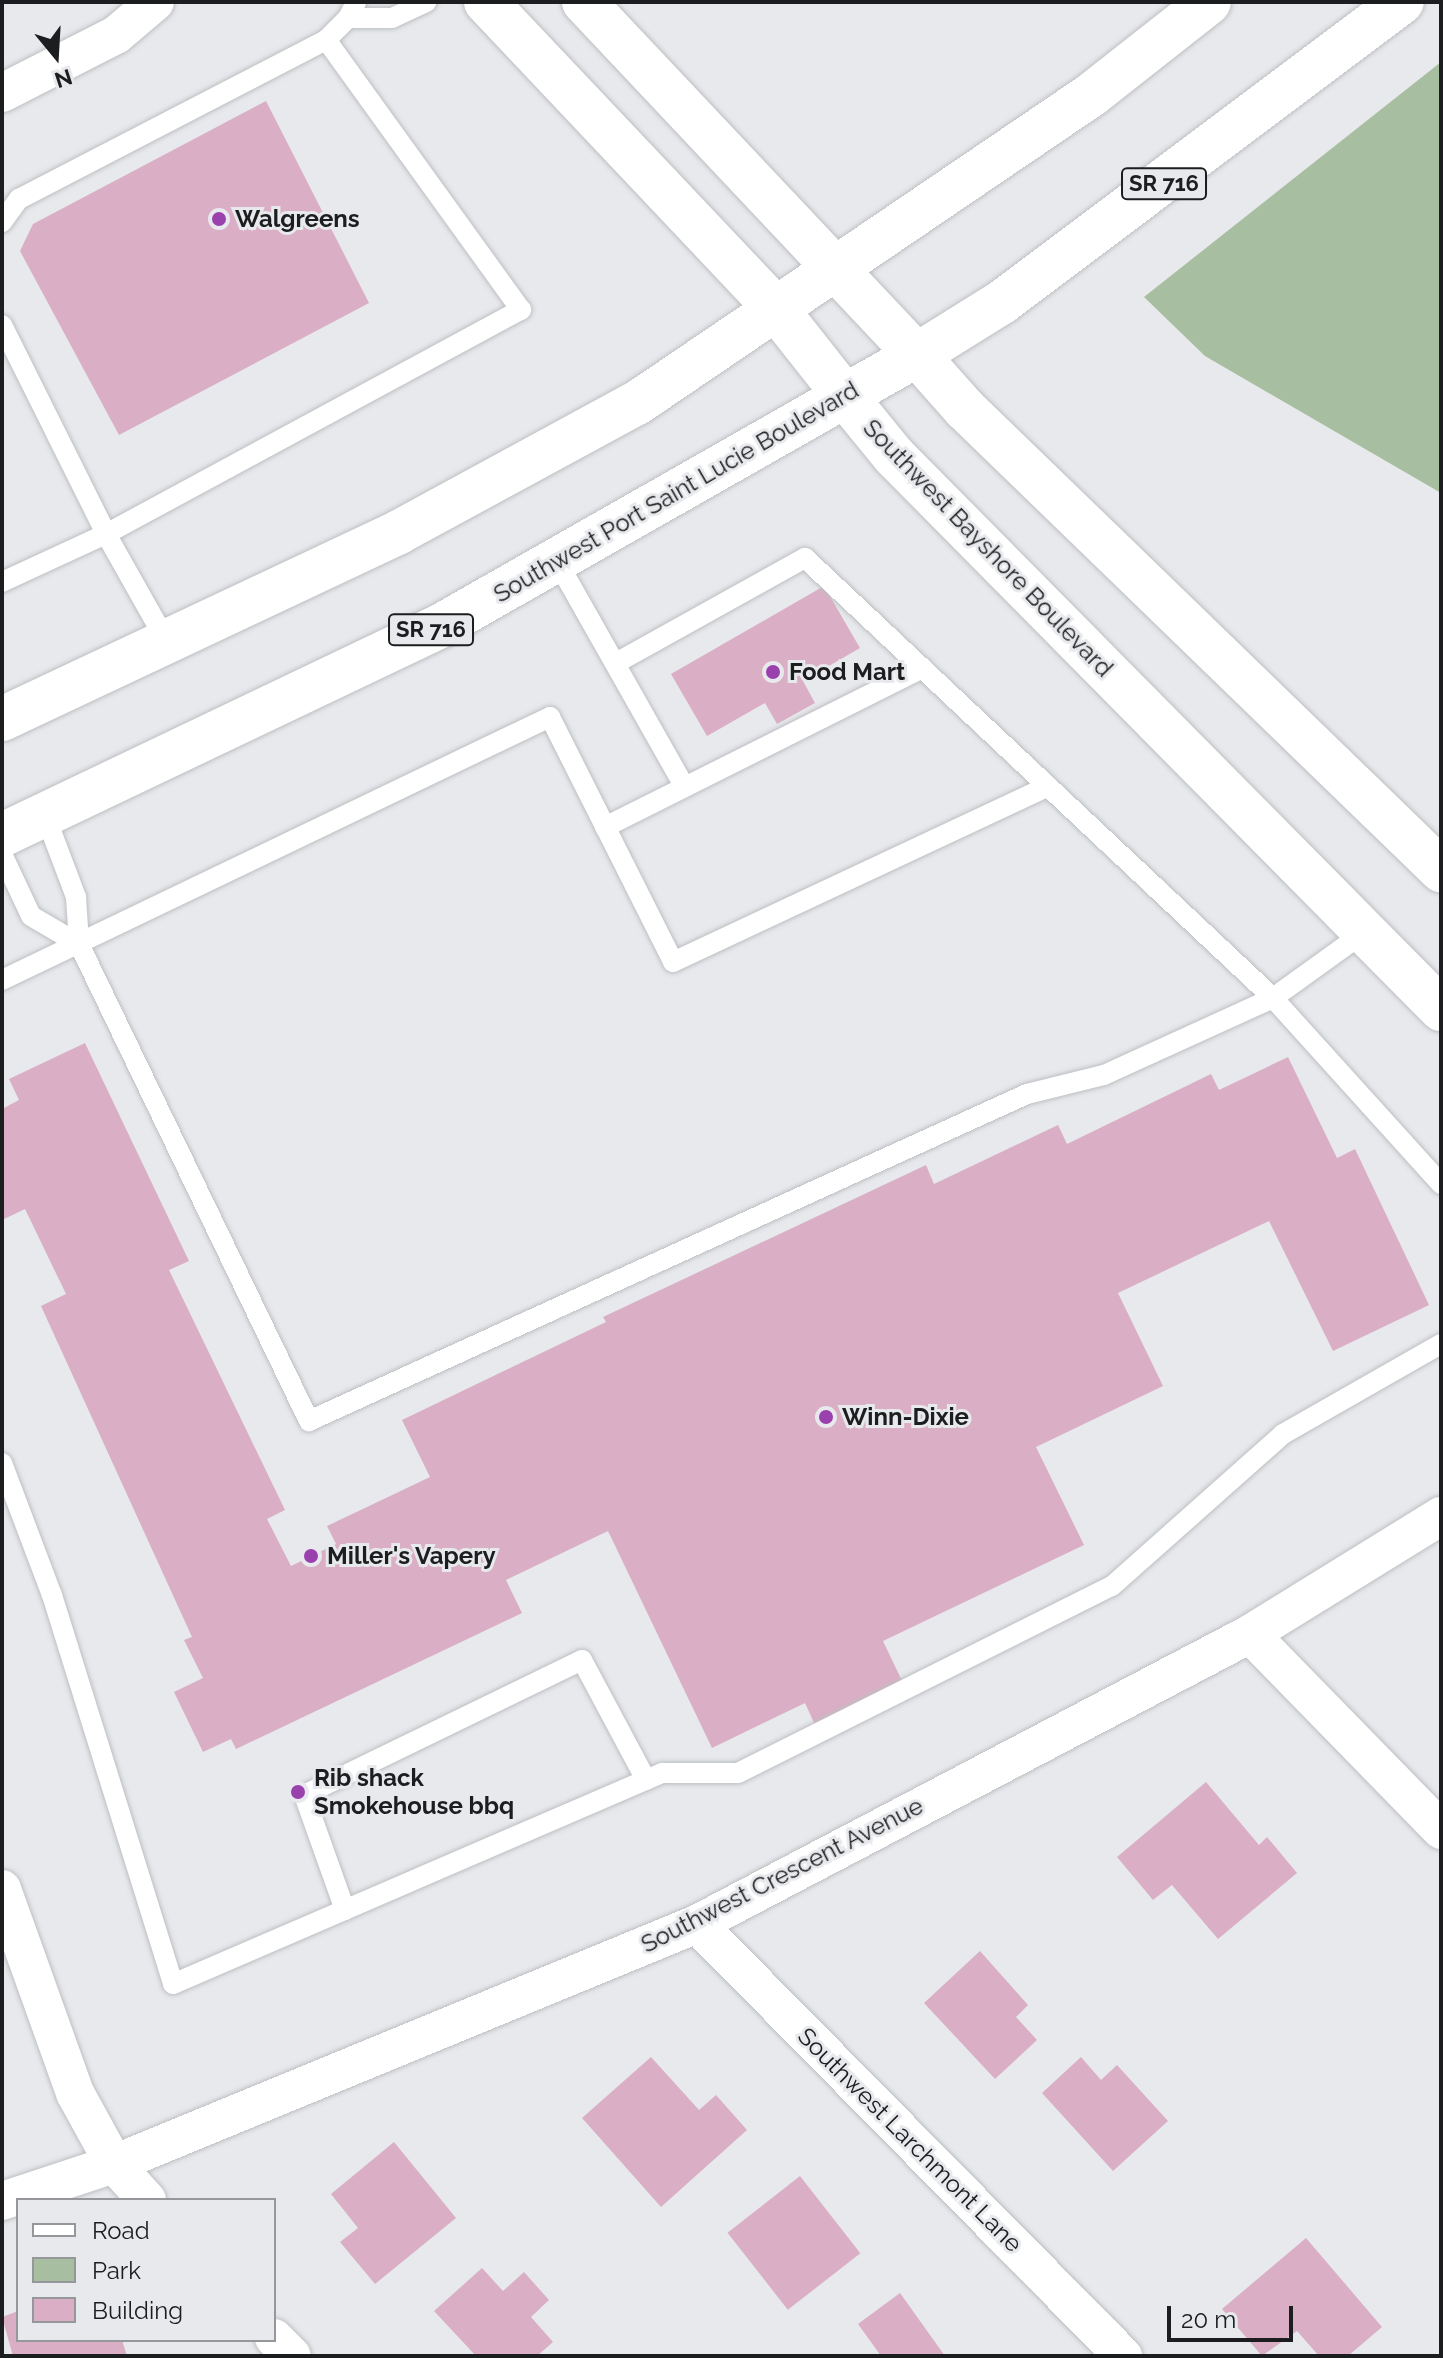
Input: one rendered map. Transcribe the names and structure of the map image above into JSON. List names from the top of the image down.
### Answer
{
  "streets": {
    "main road": ["SR 716", "Southwest Port Saint Lucie Boulevard", "Southwest Bayshore Boulevard"],
    "street": ["Southwest Crescent Avenue", "Southwest Larchmont Lane"]
  },
  "crossings": [
    ["SR 716", "Southwest Port Saint Lucie Boulevard"],
    ["Southwest Port Saint Lucie Boulevard", "Southwest Bayshore Boulevard"],
    ["Southwest Crescent Avenue", "Southwest Larchmont Lane"]
  ],
  "places": [
    "Walgreens",
    "Food Mart",
    "Winn-Dixie",
    "Miller's Vapery",
    "Rib shack Smokehouse bbq"
  ],
  "legend": ["Road", "Park", "Building"],
  "scale_bar": "20 m",
  "north": "bottom"
}
